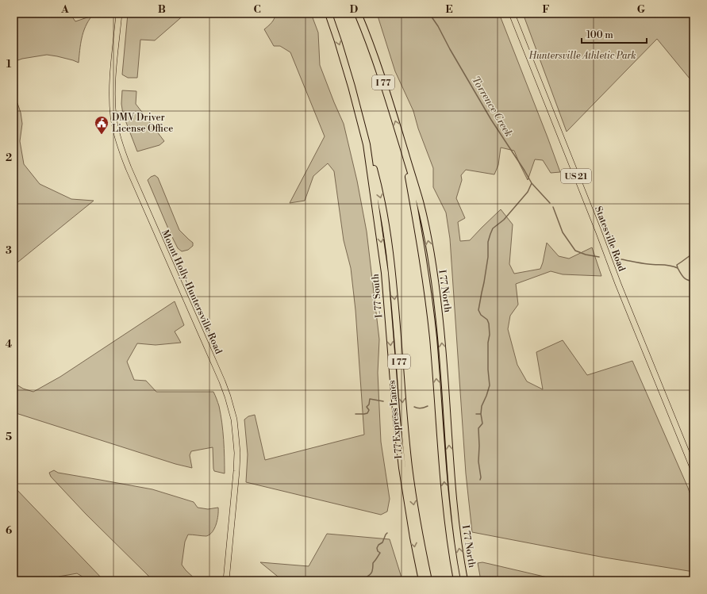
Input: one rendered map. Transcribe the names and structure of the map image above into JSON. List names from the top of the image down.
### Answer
{
  "streets": {
    "highway": [
      "I 77",
      "I 77 North",
      "I-77 South",
      "I 77 Express Lanes"
    ],
    "main road": ["US 21", "Statesville Road", "Mount Holly-Huntersville Road"]
  },
  "crossings": [
    ["I 77", "I 77 North"],
    ["I-77 South", "I 77 Express Lanes"]
  ],
  "water": ["Torrence Creek"],
  "parks": ["Huntersville Athletic Park"],
  "places": {
    "public building": ["DMV Driver License Office"]
  },
  "scale_bar": "100 m",
  "grid": {
    "columns": [
      "A",
      "B",
      "C",
      "D",
      "E",
      "F",
      "G"
    ],
    "rows": [
      "1",
      "2",
      "3",
      "4",
      "5",
      "6"
    ]
  }
}
